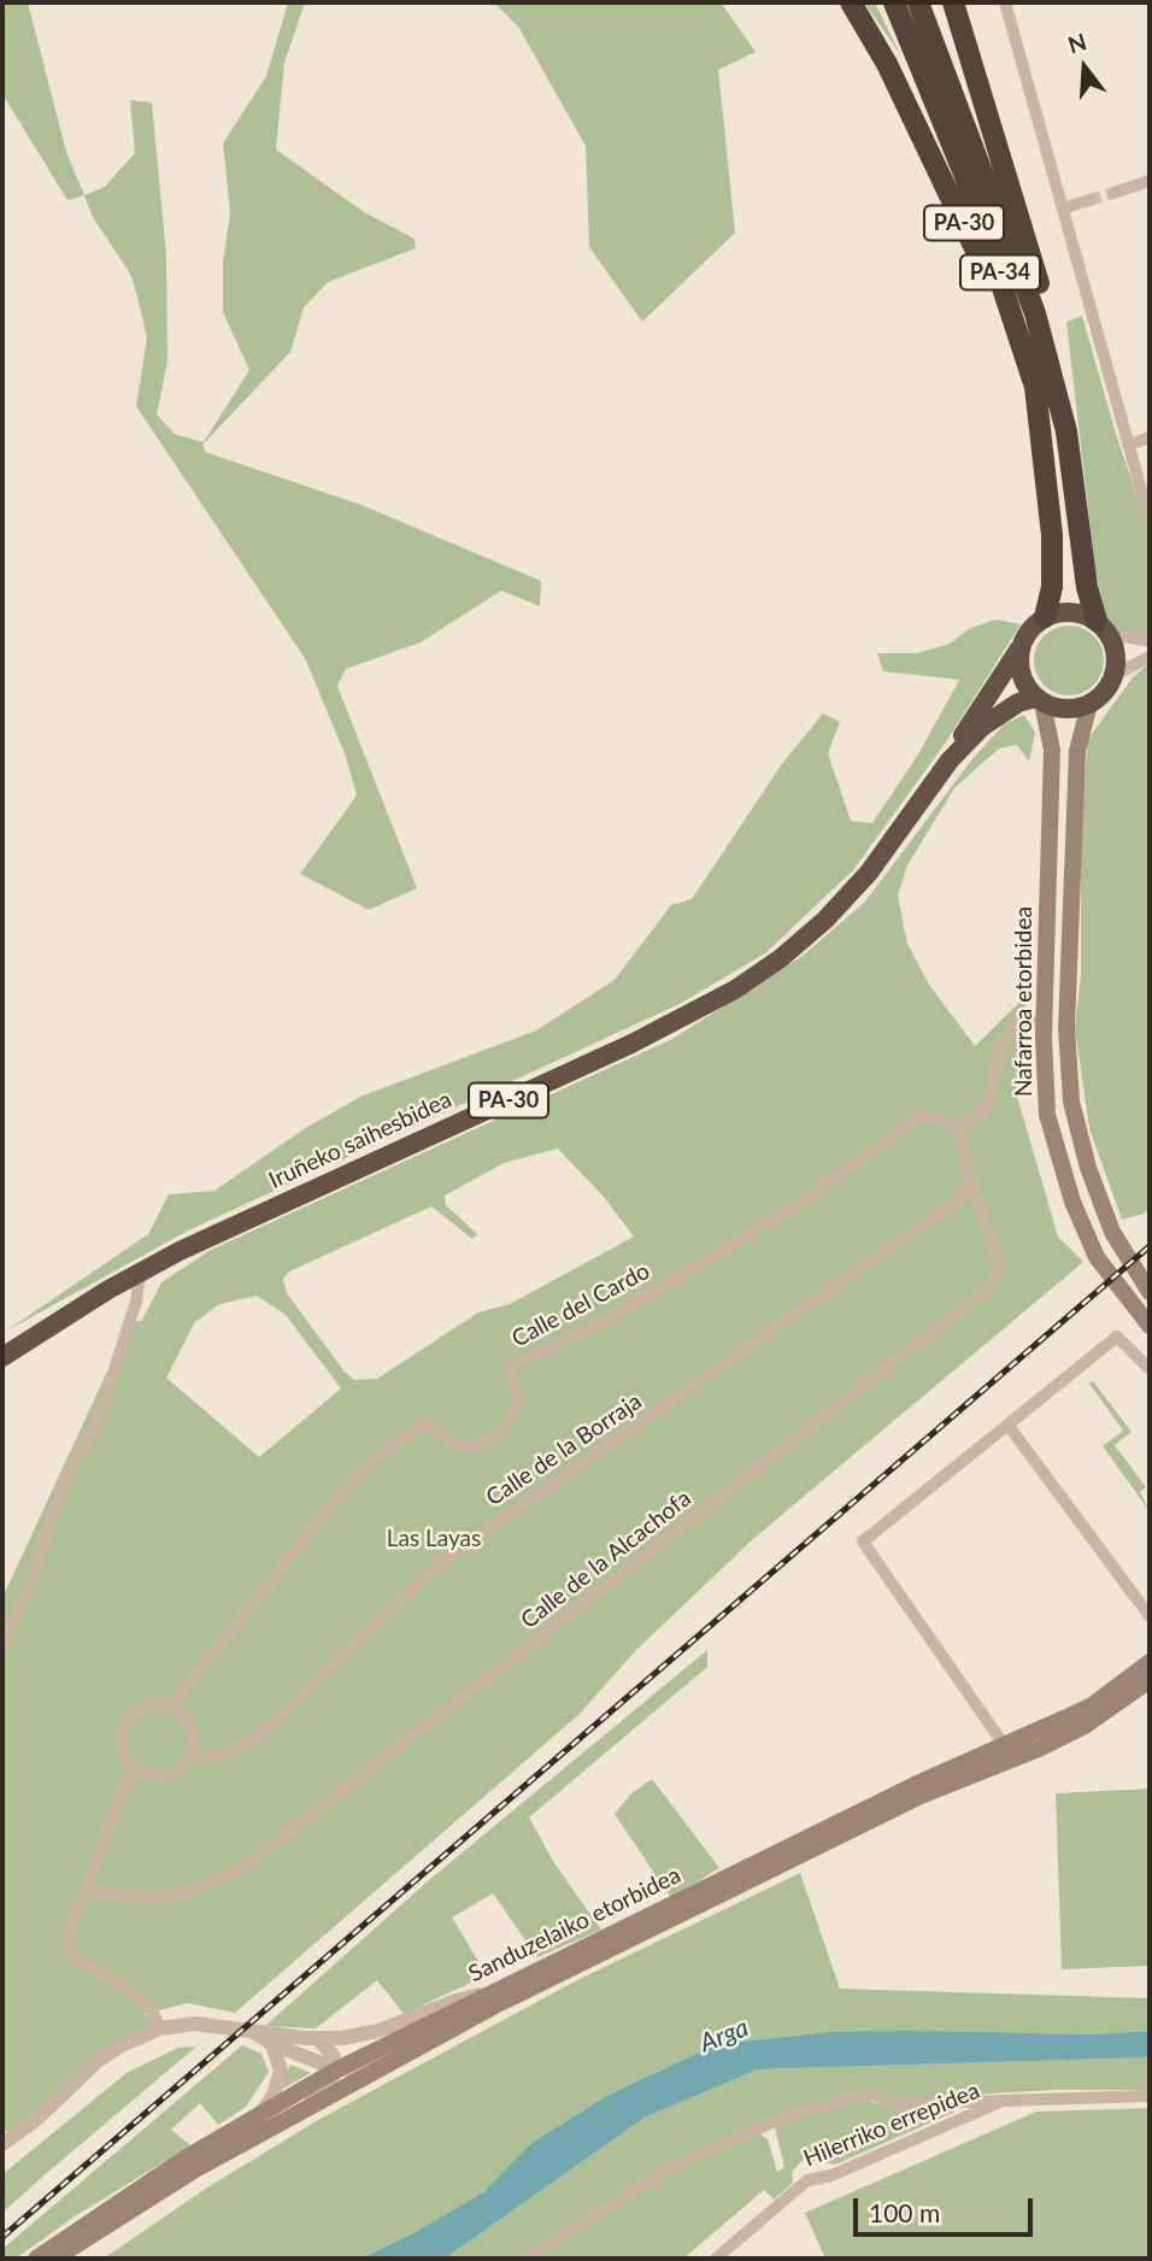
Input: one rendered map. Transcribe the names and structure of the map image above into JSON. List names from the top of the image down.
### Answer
{
  "streets": {
    "highway": ["PA-30", "PA-34", "Iruñeko saihesbidea"],
    "main road": ["Nafarroa etorbidea", "Sanduzelaiko etorbidea"],
    "street": [
      "Calle del Cardo",
      "Calle de la Borraja",
      "Calle de la Alcachofa",
      "Hilerriko errepidea"
    ]
  },
  "crossings": [
    ["PA-30", "PA-34"],
    ["PA-30", "Nafarroa etorbidea"],
    ["PA-30", "Iruñeko saihesbidea"],
    ["Nafarroa etorbidea", "Iruñeko saihesbidea"],
    ["Calle del Cardo", "Calle de la Borraja"],
    ["Calle del Cardo", "Calle de la Alcachofa"],
    ["Calle de la Borraja", "Calle de la Alcachofa"]
  ],
  "water": ["Arga"],
  "parks": ["Las Layas"],
  "scale_bar": "100 m",
  "north": "top"
}
